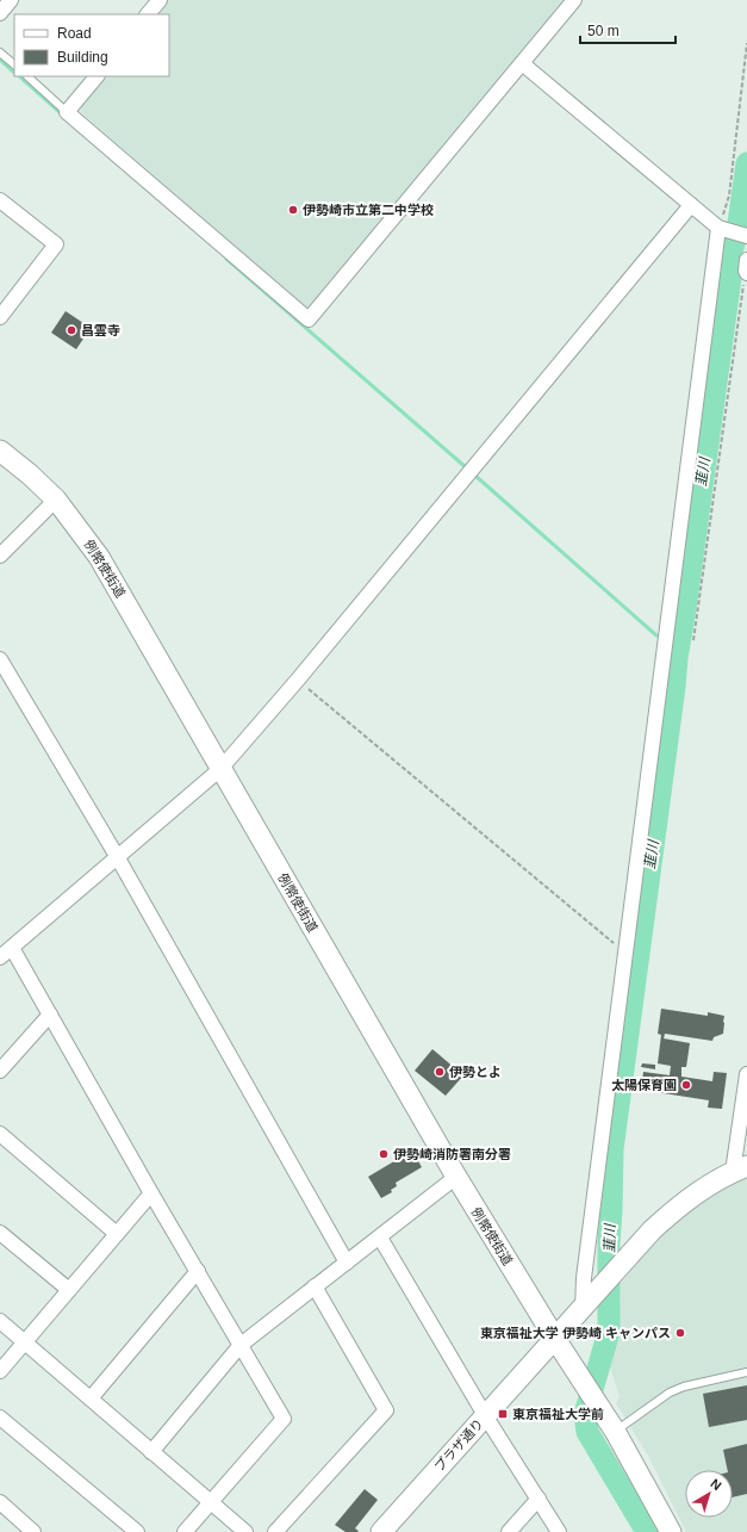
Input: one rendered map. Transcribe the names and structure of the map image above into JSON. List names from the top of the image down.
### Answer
{
  "streets": {
    "main road": ["例幣使街道", "プラザ通り"]
  },
  "crossings": [
    ["例幣使街道", "プラザ通り"]
  ],
  "water": ["韮川"],
  "places": {
    "other": [
      "伊勢崎市立第二中学校",
      "昌雲寺",
      "伊勢とよ",
      "太陽保育園",
      "伊勢崎消防署南分署",
      "東京福祉大学 伊勢崎 キャンパス"
    ],
    "transit": ["東京福祉大学前"]
  },
  "legend": ["Road", "Building"],
  "scale_bar": "50 m",
  "north": "top right"
}
